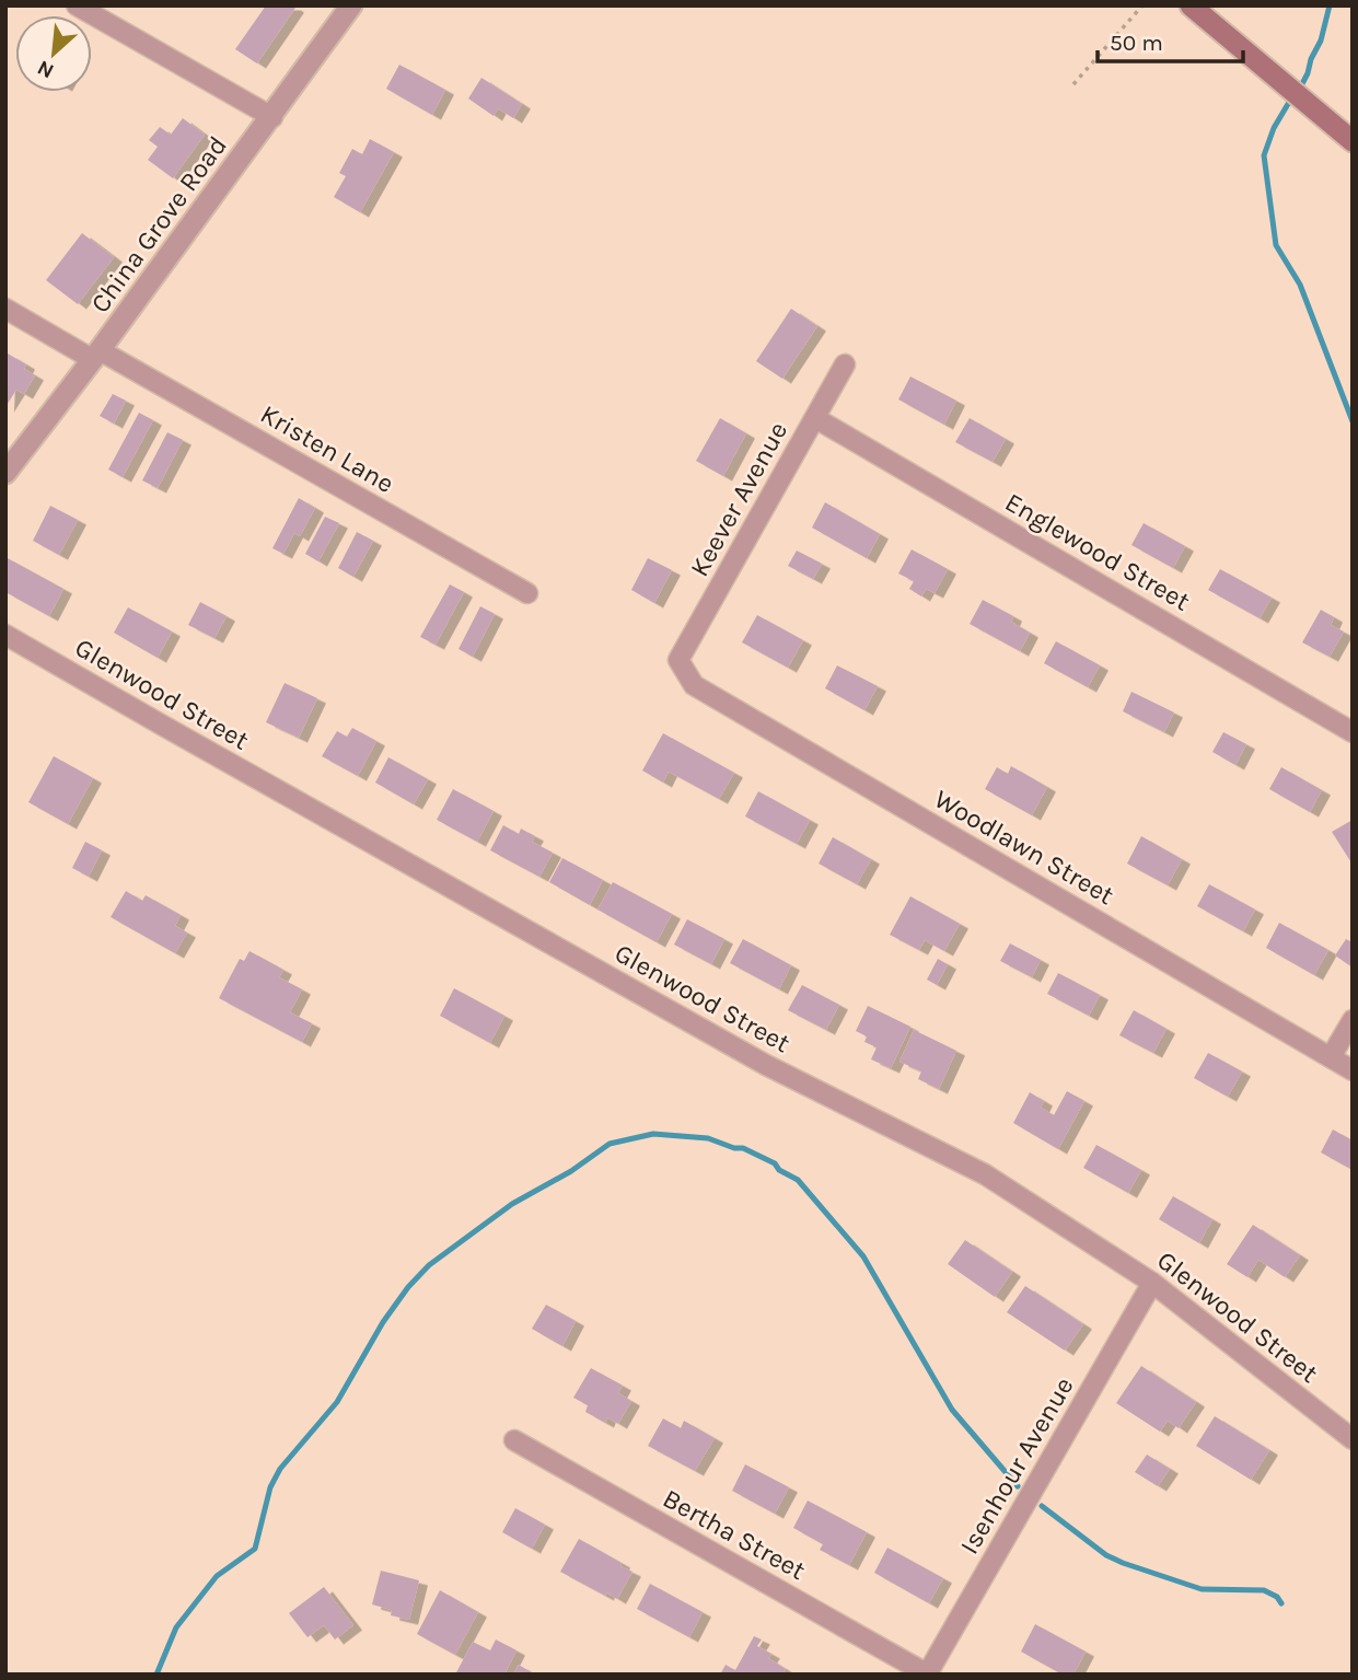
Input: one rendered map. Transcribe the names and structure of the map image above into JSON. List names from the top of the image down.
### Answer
{
  "streets": {
    "street": [
      "China Grove Road",
      "Kristen Lane",
      "Keever Avenue",
      "Englewood Street",
      "Glenwood Street",
      "Woodlawn Street",
      "Isenhour Avenue",
      "Bertha Street"
    ]
  },
  "crossings": [
    ["China Grove Road", "Kristen Lane"],
    ["Keever Avenue", "Englewood Street"],
    ["Keever Avenue", "Woodlawn Street"],
    ["Glenwood Street", "Isenhour Avenue"],
    ["Isenhour Avenue", "Bertha Street"]
  ],
  "scale_bar": "50 m",
  "north": "bottom left"
}
